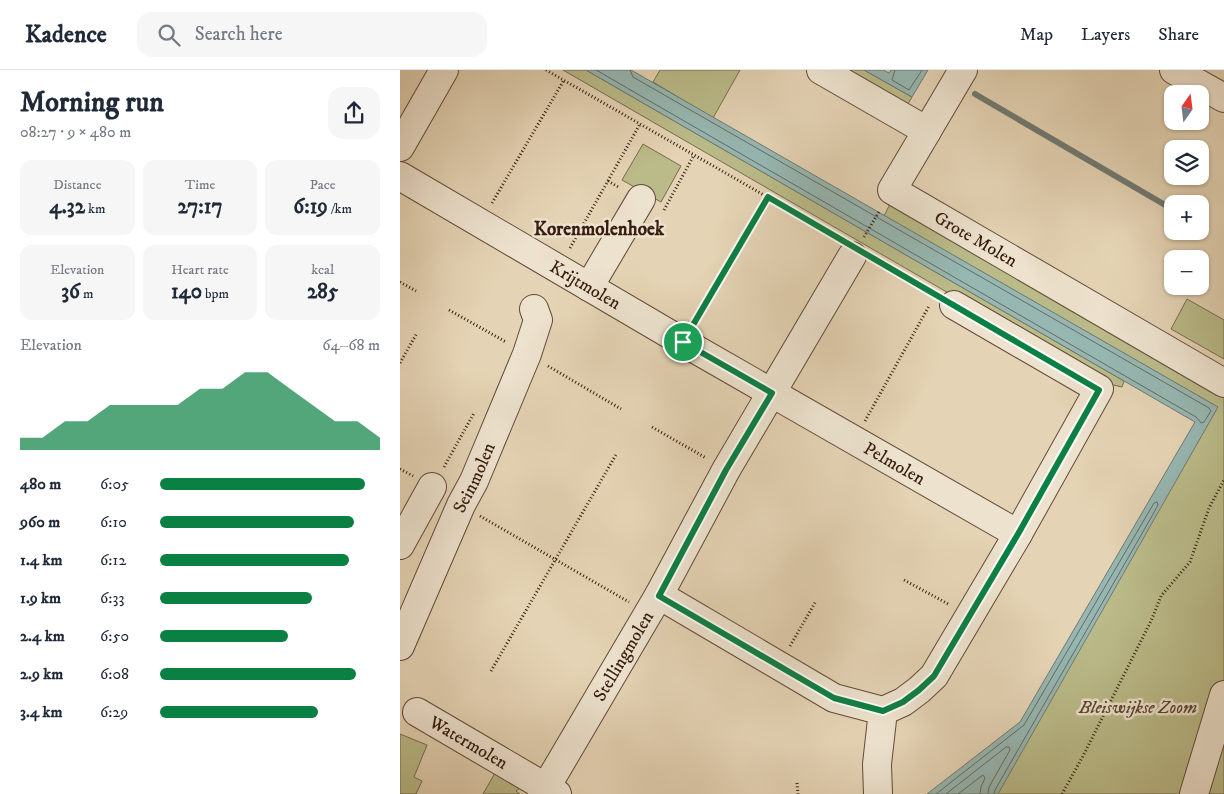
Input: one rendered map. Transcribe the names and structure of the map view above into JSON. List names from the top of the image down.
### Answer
{
  "streets": {
    "street": [
      "Grote Molen",
      "Krijtmolen",
      "Pelmolen",
      "Seinmolen",
      "Stellingmolen",
      "Watermolen"
    ]
  },
  "crossings": [
    ["Krijtmolen", "Pelmolen"],
    ["Krijtmolen", "Stellingmolen"],
    ["Pelmolen", "Stellingmolen"],
    ["Stellingmolen", "Watermolen"]
  ],
  "districts": ["Korenmolenhoek"],
  "parks": ["Bleiswijkse Zoom"],
  "north": "top",
  "page": {
    "header": "Kadence",
    "search": "Search here",
    "nav": ["Map", "Layers", "Share"],
    "heading": ["Morning run", "08:27 · 9 × 480 m"],
    "map_buttons": ["+", "−"],
    "stats": [
      ["Distance", "4.32 km"],
      ["Time", "27:17"],
      ["Pace", "6:19 /km"],
      ["Elevation", "36 m"],
      ["Heart rate", "140 bpm"],
      ["kcal", "285"]
    ],
    "chart": ["Elevation", "64–68 m"],
    "list": [
      {
        "name": "480 m",
        "note": "6:05"
      },
      {
        "name": "960 m",
        "note": "6:10"
      },
      {
        "name": "1.4 km",
        "note": "6:12"
      },
      {
        "name": "1.9 km",
        "note": "6:33"
      },
      {
        "name": "2.4 km",
        "note": "6:50"
      },
      {
        "name": "2.9 km",
        "note": "6:08"
      },
      {
        "name": "3.4 km",
        "note": "6:29"
      }
    ]
  }
}
